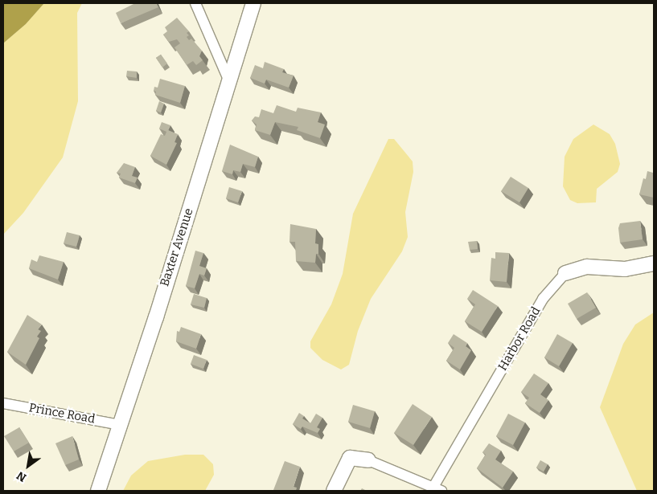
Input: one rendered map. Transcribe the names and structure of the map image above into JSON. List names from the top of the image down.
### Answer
{
  "streets": {
    "street": ["Baxter Avenue", "Harbor Road", "Prince Road"]
  },
  "crossings": [
    ["Baxter Avenue", "Prince Road"]
  ],
  "north": "bottom left"
}
